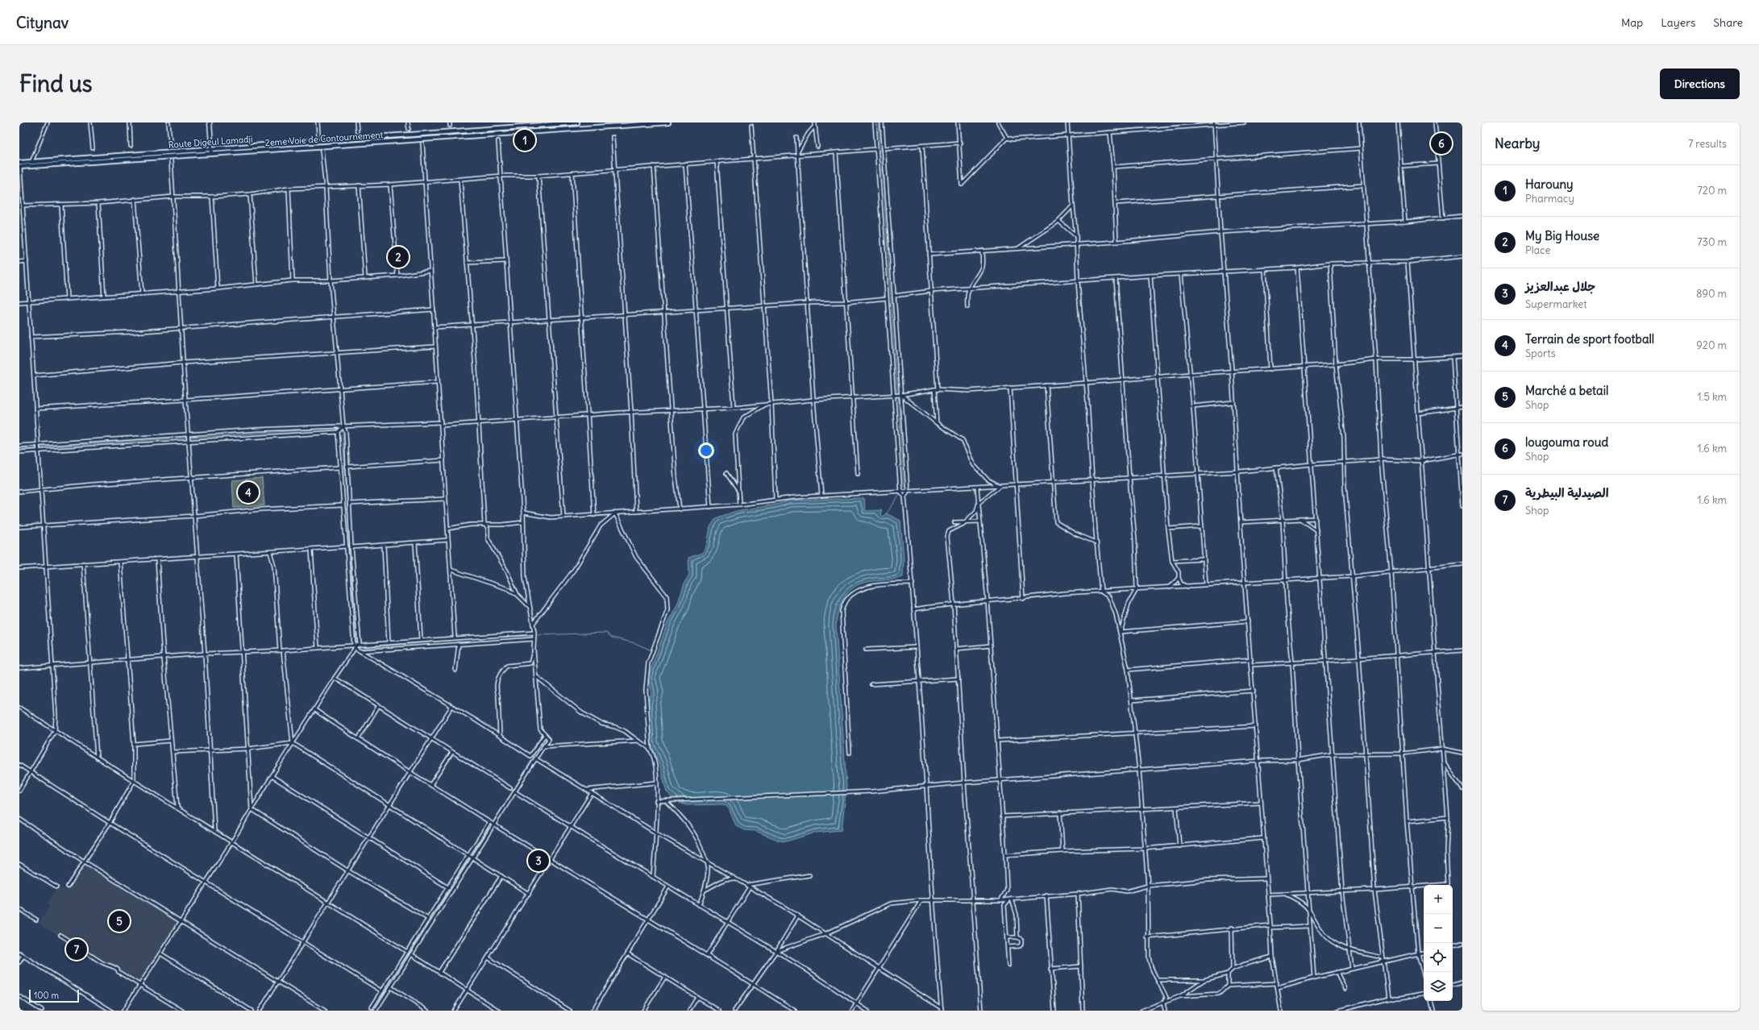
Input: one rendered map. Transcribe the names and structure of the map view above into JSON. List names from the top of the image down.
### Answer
{
  "streets": {
    "main road": ["2eme Voie de Contournement", "Route Digeul Lamadji"]
  },
  "crossings": [
    ["2eme Voie de Contournement", "Route Digeul Lamadji"]
  ],
  "scale_bar": "100 m",
  "page": {
    "header": "Citynav",
    "nav": ["Map", "Layers", "Share"],
    "buttons": "Directions",
    "title": "Find us",
    "heading": ["Nearby", "7 results"],
    "pins": [
      "1",
      "6",
      "2",
      "4",
      "3",
      "5",
      "7"
    ],
    "list": [
      {
        "mark": "1",
        "name": "Harouny",
        "note": "Pharmacy",
        "value": "720 m"
      },
      {
        "mark": "2",
        "name": "My Big House",
        "note": "Place",
        "value": "730 m"
      },
      {
        "mark": "3",
        "name": "جلال عبدالعزيز",
        "note": "Supermarket",
        "value": "890 m"
      },
      {
        "mark": "4",
        "name": "Terrain de sport football",
        "note": "Sports",
        "value": "920 m"
      },
      {
        "mark": "5",
        "name": "Marché a betail",
        "note": "Shop",
        "value": "1.5 km"
      },
      {
        "mark": "6",
        "name": "lougouma roud",
        "note": "Shop",
        "value": "1.6 km"
      },
      {
        "mark": "7",
        "name": "الصيدلية البيطرية",
        "note": "Shop",
        "value": "1.6 km"
      }
    ],
    "map_buttons": ["+", "−"],
    "scale": "100 m"
  }
}
